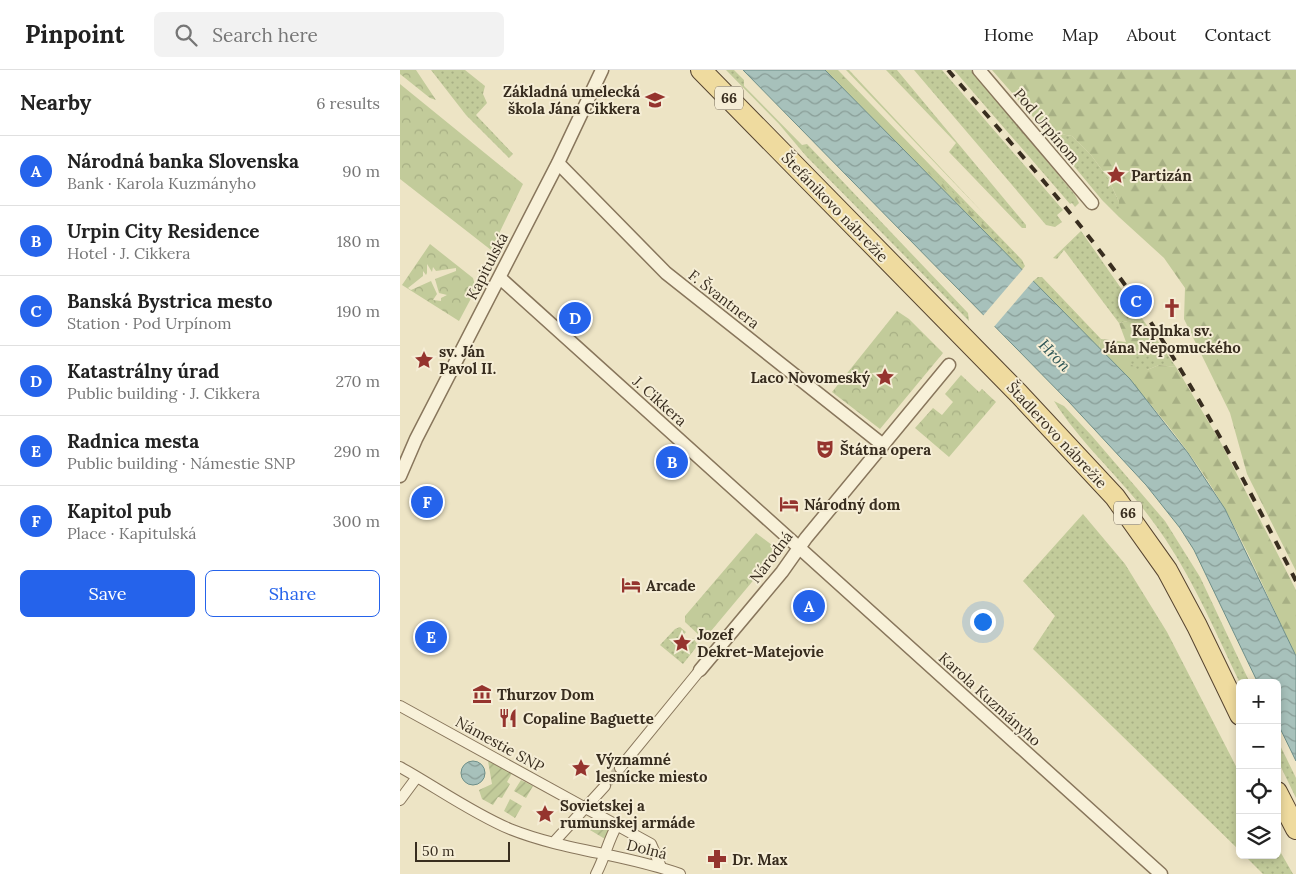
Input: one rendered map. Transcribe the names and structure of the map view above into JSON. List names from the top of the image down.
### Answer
{
  "streets": {
    "main road": ["66", "Štefánikovo nábrežie", "Štadlerovo nábrežie"],
    "street": [
      "Pod Urpínom",
      "Kapitulská",
      "F. Švantnera",
      "J. Cikkera",
      "Národná",
      "Karola Kuzmányho",
      "Námestie SNP",
      "Dolná"
    ]
  },
  "crossings": [
    ["Štefánikovo nábrežie", "Štadlerovo nábrežie"],
    ["Kapitulská", "F. Švantnera"],
    ["Kapitulská", "J. Cikkera"],
    ["F. Švantnera", "Národná"],
    ["J. Cikkera", "Národná"],
    ["J. Cikkera", "Karola Kuzmányho"],
    ["Národná", "Karola Kuzmányho"],
    ["Námestie SNP", "Dolná"]
  ],
  "water": ["Hron"],
  "places": {
    "school or university": ["Základná umelecká škola Jána Cikkera"],
    "place": [
      "Partizán",
      "sv. Ján Pavol II.",
      "Laco Novomeský",
      "Jozef Dekret-Matejovie",
      "Významné lesnícke miesto",
      "Sovietskej a rumunskej armáde"
    ],
    "church": ["Kaplnka sv. Jána Nepomuckého"],
    "theatre": ["Štátna opera"],
    "hotel": ["Národný dom", "Arcade"],
    "museum": ["Thurzov Dom"],
    "restaurant": ["Copaline Baguette"],
    "pharmacy": ["Dr. Max"]
  },
  "scale_bar": "50 m",
  "page": {
    "header": "Pinpoint",
    "search": "Search here",
    "nav": [
      "Home",
      "Map",
      "About",
      "Contact"
    ],
    "heading": ["Nearby", "6 results"],
    "list": [
      {
        "mark": "A",
        "name": "Národná banka Slovenska",
        "note": "Bank · Karola Kuzmányho",
        "value": "90 m"
      },
      {
        "mark": "B",
        "name": "Urpin City Residence",
        "note": "Hotel · J. Cikkera",
        "value": "180 m"
      },
      {
        "mark": "C",
        "name": "Banská Bystrica mesto",
        "note": "Station · Pod Urpínom",
        "value": "190 m"
      },
      {
        "mark": "D",
        "name": "Katastrálny úrad",
        "note": "Public building · J. Cikkera",
        "value": "270 m"
      },
      {
        "mark": "E",
        "name": "Radnica mesta",
        "note": "Public building · Námestie SNP",
        "value": "290 m"
      },
      {
        "mark": "F",
        "name": "Kapitol pub",
        "note": "Place · Kapitulská",
        "value": "300 m"
      }
    ],
    "pins": [
      "C",
      "D",
      "B",
      "F",
      "A",
      "E"
    ],
    "buttons": ["Save", "Share"],
    "map_buttons": ["+", "−"],
    "scale": "50 m"
  }
}
